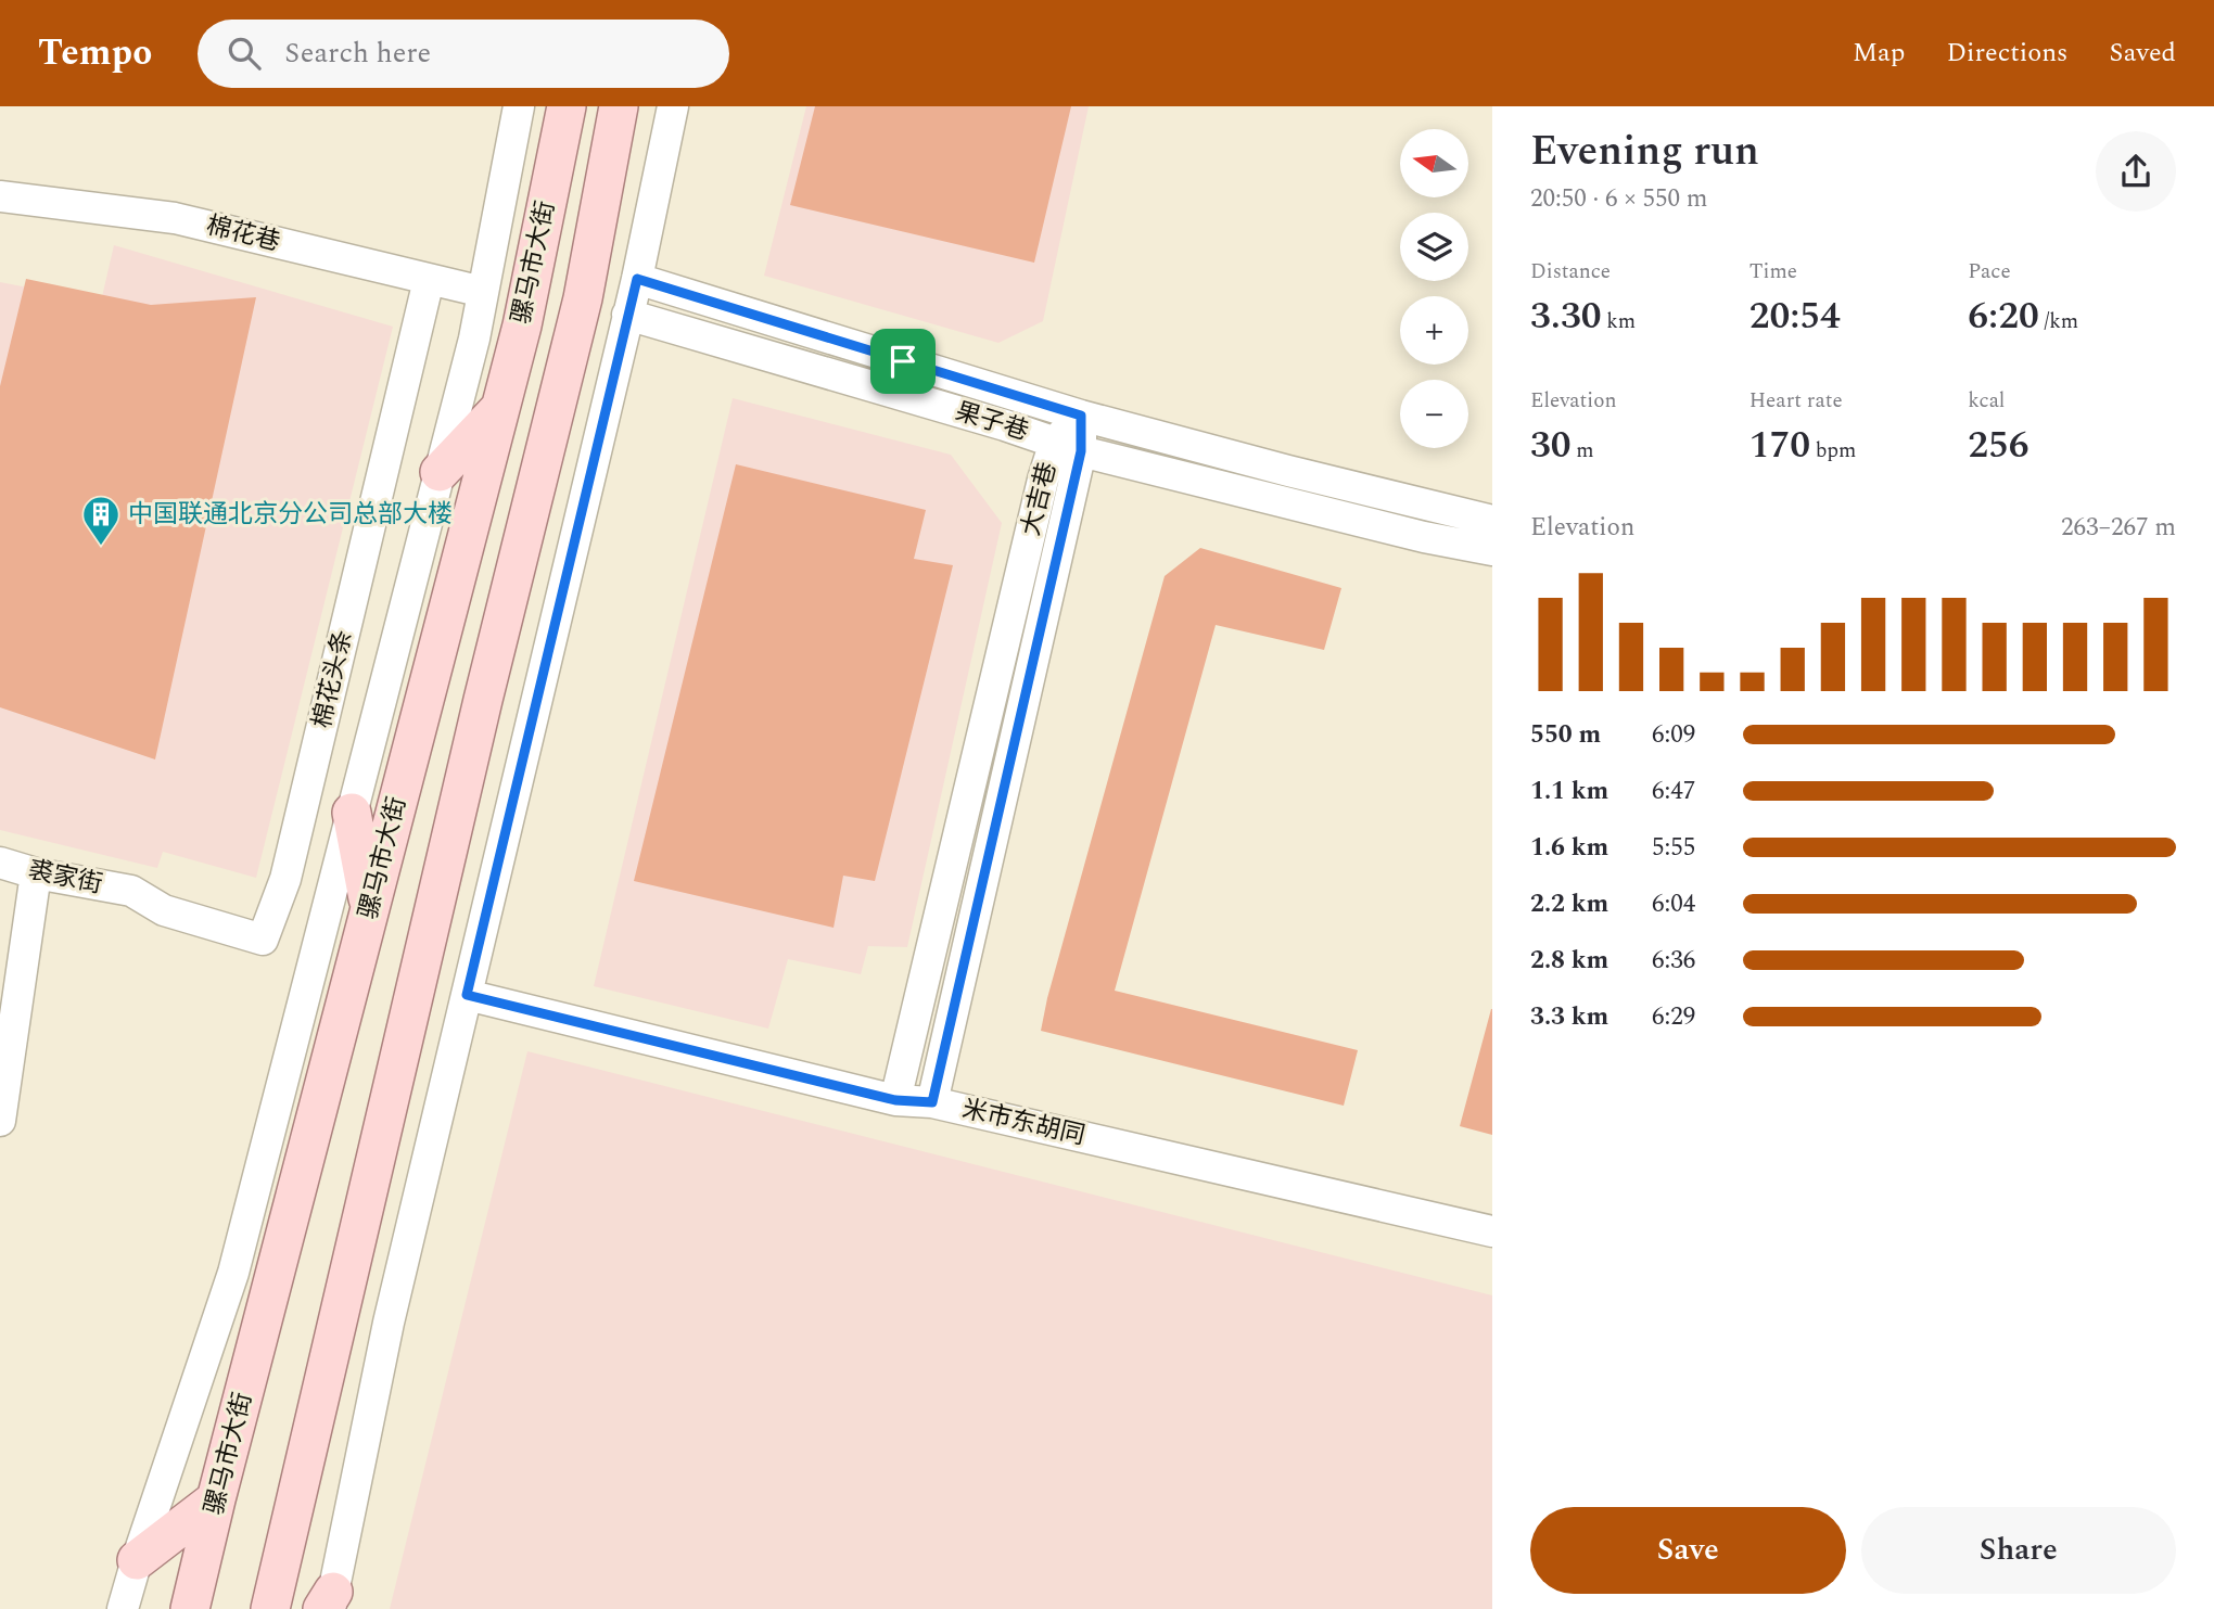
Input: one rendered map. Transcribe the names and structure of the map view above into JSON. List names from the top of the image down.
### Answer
{
  "streets": {
    "main road": ["骡马市大街"],
    "street": [
      "棉花巷",
      "果子巷",
      "大吉巷",
      "棉花头条",
      "裘家街",
      "米市东胡同"
    ]
  },
  "crossings": [
    ["棉花巷", "骡马市大街"],
    ["棉花巷", "棉花头条"],
    ["果子巷", "大吉巷"],
    ["大吉巷", "米市东胡同"],
    ["棉花头条", "裘家街"]
  ],
  "places": {
    "building": ["中国联通北京分公司总部大楼"]
  },
  "north": "left",
  "page": {
    "header": "Tempo",
    "search": "Search here",
    "nav": ["Map", "Directions", "Saved"],
    "heading": ["Evening run", "20:50 · 6 × 550 m"],
    "map_buttons": ["+", "−"],
    "stats": [
      ["Distance", "3.30 km"],
      ["Time", "20:54"],
      ["Pace", "6:20 /km"],
      ["Elevation", "30 m"],
      ["Heart rate", "170 bpm"],
      ["kcal", "256"]
    ],
    "chart": ["Elevation", "263–267 m"],
    "list": [
      {
        "name": "550 m",
        "note": "6:09"
      },
      {
        "name": "1.1 km",
        "note": "6:47"
      },
      {
        "name": "1.6 km",
        "note": "5:55"
      },
      {
        "name": "2.2 km",
        "note": "6:04"
      },
      {
        "name": "2.8 km",
        "note": "6:36"
      },
      {
        "name": "3.3 km",
        "note": "6:29"
      }
    ],
    "buttons": ["Save", "Share"]
  }
}
